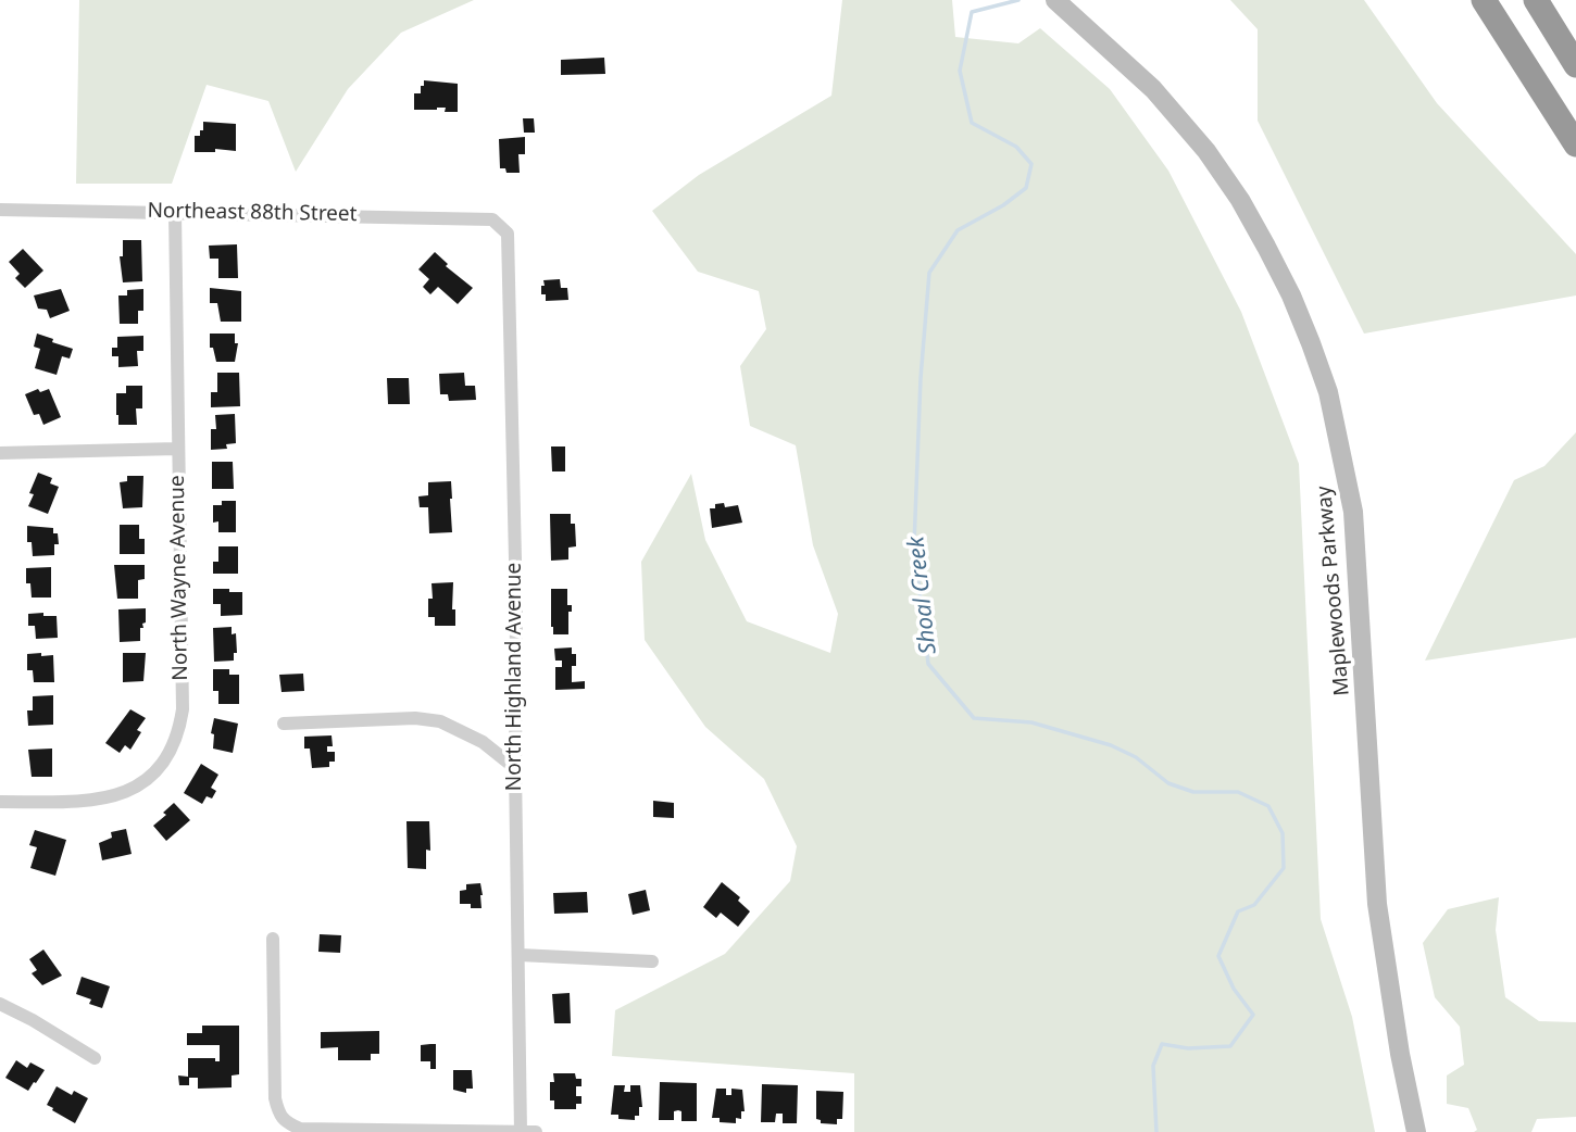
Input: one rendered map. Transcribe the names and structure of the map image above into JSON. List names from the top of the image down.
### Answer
{
  "streets": {
    "main road": ["Maplewoods Parkway"],
    "street": ["Northeast 88th Street", "North Wayne Avenue", "North Highland Avenue"]
  },
  "crossings": [
    ["Northeast 88th Street", "North Wayne Avenue"],
    ["Northeast 88th Street", "North Highland Avenue"]
  ],
  "water": ["Shoal Creek"]
}
